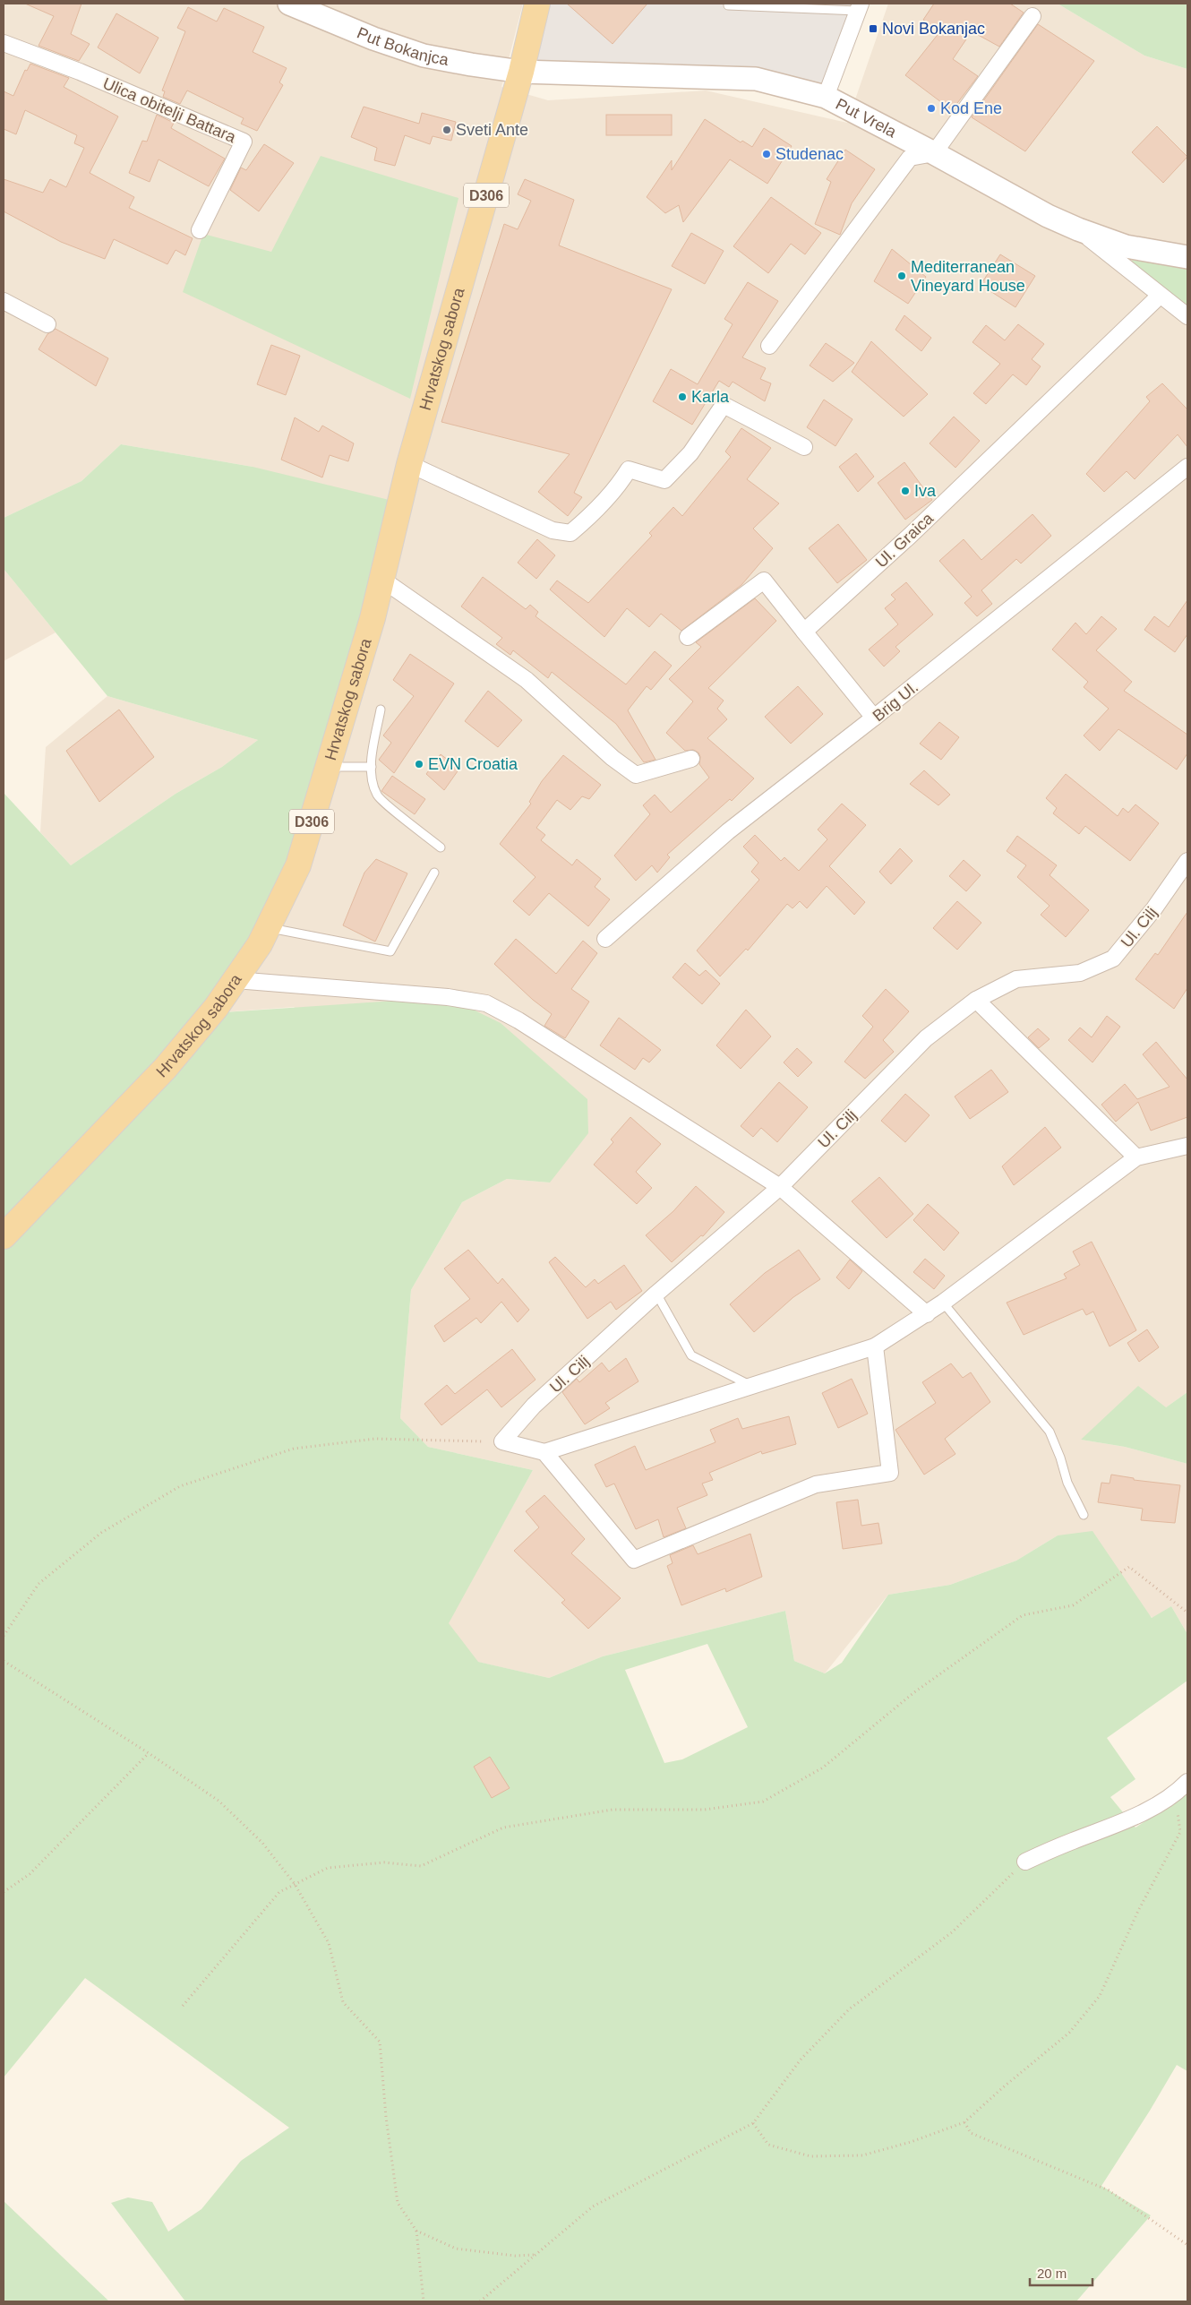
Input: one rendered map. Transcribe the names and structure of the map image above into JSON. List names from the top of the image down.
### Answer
{
  "streets": {
    "main road": [
      "Put Bokanjca",
      "Put Vrela",
      "D306",
      "Hrvatskog sabora"
    ],
    "street": [
      "Ulica obitelji Battara",
      "Ul. Graica",
      "Brig Ul.",
      "Ul. Cilj"
    ]
  },
  "crossings": [
    ["Put Bokanjca", "Put Vrela"],
    ["Put Bokanjca", "D306"],
    ["Put Bokanjca", "Hrvatskog sabora"],
    ["Put Vrela", "D306"],
    ["Put Vrela", "Hrvatskog sabora"],
    ["D306", "Hrvatskog sabora"]
  ],
  "places": {
    "transit": ["Novi Bokanjac"],
    "other": [
      "Kod Ene",
      "Sveti Ante",
      "Studenac",
      "Mediterranean Vineyard House",
      "Karla",
      "Iva",
      "EVN Croatia"
    ]
  },
  "scale_bar": "20 m"
}
